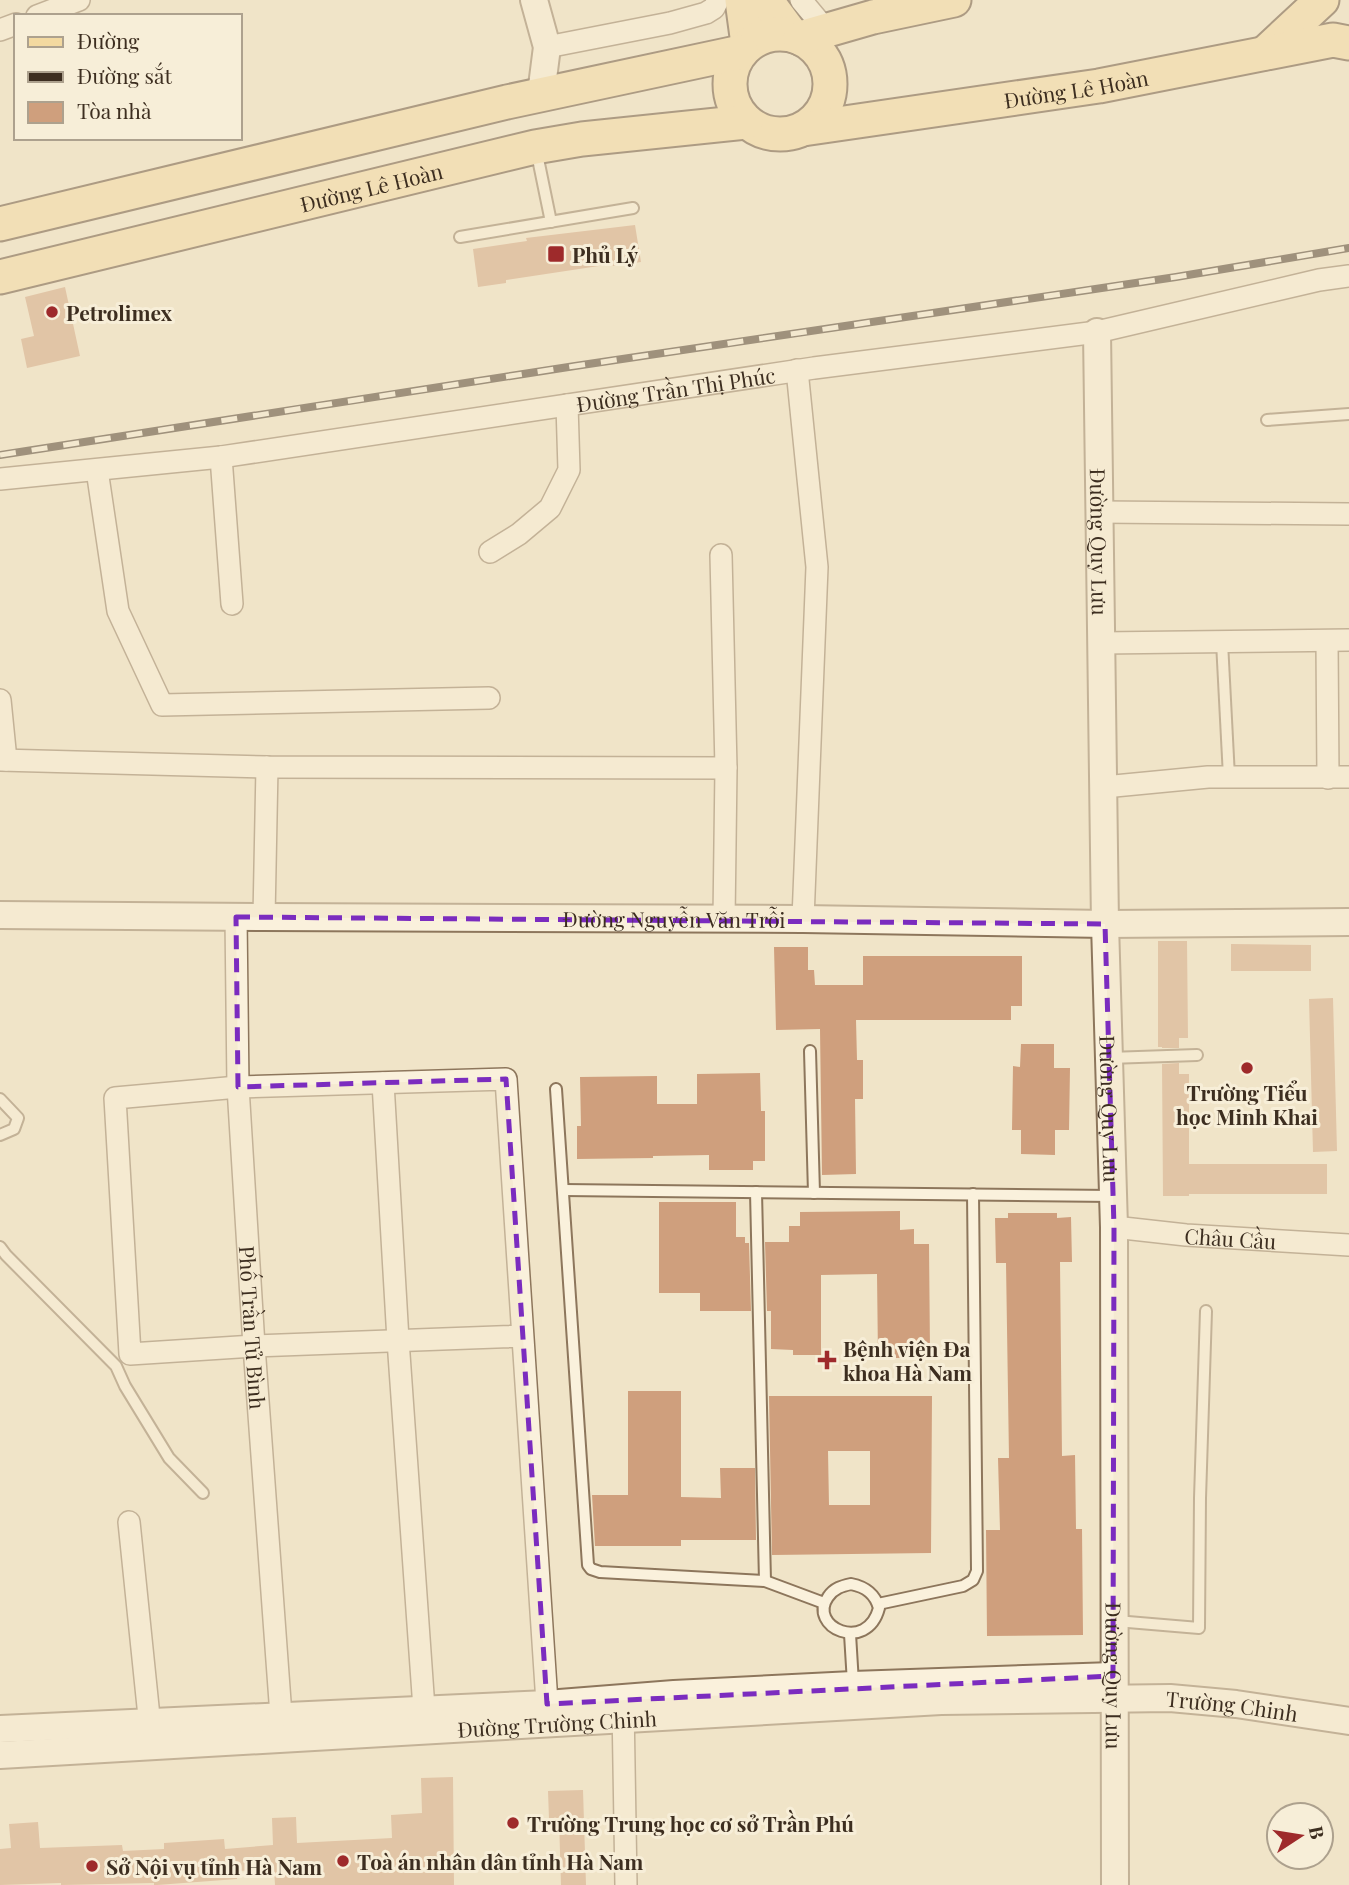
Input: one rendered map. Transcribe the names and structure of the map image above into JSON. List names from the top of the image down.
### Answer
{
  "streets": {
    "main road": ["Đường Lê Hoàn"],
    "street": [
      "Đường Trần Thị Phúc",
      "Đường Quy Lưu",
      "Đường Nguyễn Văn Trỗi",
      "Châu Cầu",
      "Phố Trần Tử Bình",
      "Trường Chinh",
      "Đường Trường Chinh"
    ]
  },
  "crossings": [
    ["Đường Trần Thị Phúc", "Đường Quy Lưu"],
    ["Đường Quy Lưu", "Đường Nguyễn Văn Trỗi"],
    ["Đường Quy Lưu", "Châu Cầu"],
    ["Đường Quy Lưu", "Trường Chinh"],
    ["Đường Quy Lưu", "Đường Trường Chinh"],
    ["Đường Nguyễn Văn Trỗi", "Phố Trần Tử Bình"],
    ["Phố Trần Tử Bình", "Đường Trường Chinh"],
    ["Trường Chinh", "Đường Trường Chinh"]
  ],
  "places": {
    "transit": ["Phủ Lý"],
    "other": [
      "Petrolimex",
      "Trường Tiểu học Minh Khai",
      "Trường Trung học cơ sở Trần Phú",
      "Toà án nhân dân tỉnh Hà Nam",
      "Sở Nội vụ tỉnh Hà Nam"
    ],
    "health": ["Bệnh viện Đa khoa Hà Nam"]
  },
  "legend": ["Đường", "Đường sắt", "Tòa nhà"],
  "north": "right"
}
